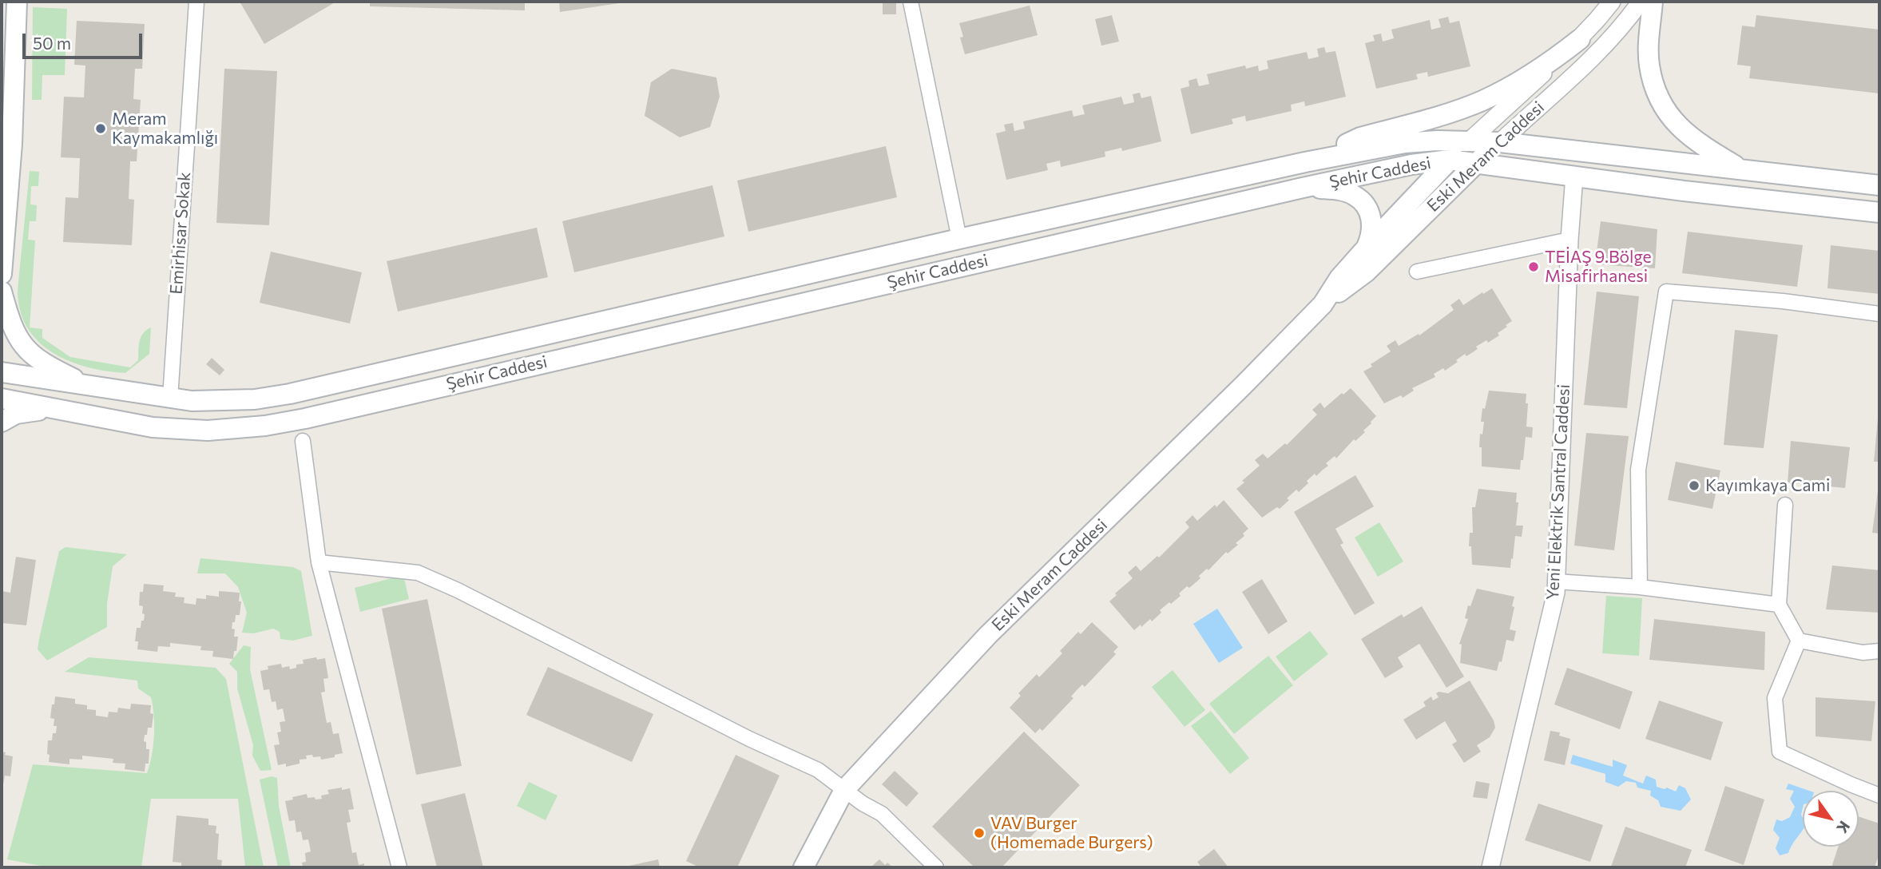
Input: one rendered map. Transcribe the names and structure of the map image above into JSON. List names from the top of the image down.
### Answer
{
  "streets": {
    "main road": ["Eski Meram Caddesi", "Şehir Caddesi"],
    "street": ["Emirhisar Sokak", "Yeni Elektrik Santral Caddesi"]
  },
  "crossings": [
    ["Eski Meram Caddesi", "Şehir Caddesi"],
    ["Şehir Caddesi", "Emirhisar Sokak"],
    ["Şehir Caddesi", "Yeni Elektrik Santral Caddesi"]
  ],
  "places": [
    "Meram Kaymakamlığı",
    "TEİAŞ 9.Bölge Misafirhanesi",
    "Kayımkaya Cami",
    "VAV Burger (Homemade Burgers)"
  ],
  "scale_bar": "50 m",
  "north": "bottom right"
}
